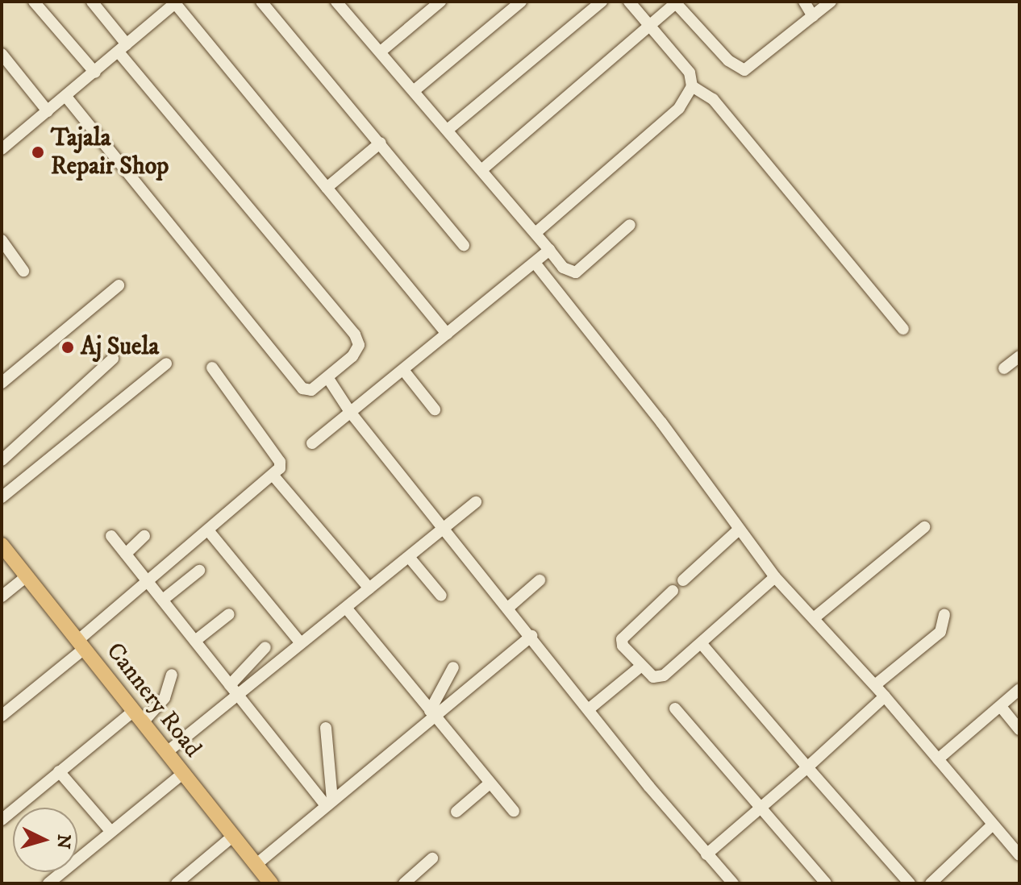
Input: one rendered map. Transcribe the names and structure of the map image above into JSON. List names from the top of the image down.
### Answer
{
  "streets": {
    "main road": ["Cannery Road"]
  },
  "places": ["Tajala Repair Shop", "Aj Suela"],
  "north": "right"
}
